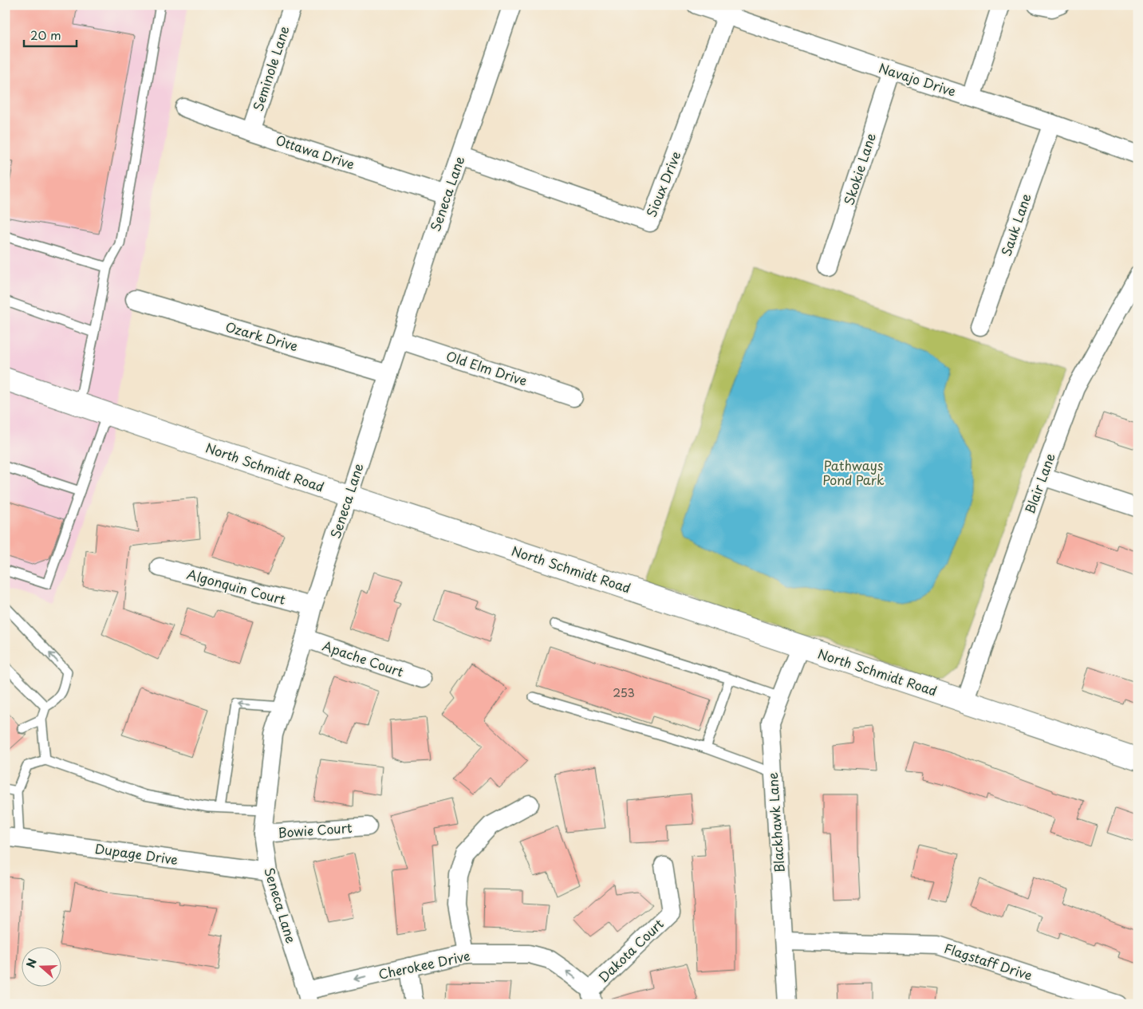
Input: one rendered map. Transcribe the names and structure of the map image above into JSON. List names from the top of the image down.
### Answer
{
  "streets": {
    "street": [
      "Seminole Lane",
      "Navajo Drive",
      "Ottawa Drive",
      "Skokie Lane",
      "Sioux Drive",
      "Seneca Lane",
      "Sauk Lane",
      "Ozark Drive",
      "Old Elm Drive",
      "North Schmidt Road",
      "Blair Lane",
      "Algonquin Court",
      "Apache Court",
      "Blackhawk Lane",
      "Bowie Court",
      "Dupage Drive",
      "Dakota Court",
      "Flagstaff Drive",
      "Cherokee Drive"
    ]
  },
  "crossings": [
    ["Seminole Lane", "Ottawa Drive"],
    ["Navajo Drive", "Skokie Lane"],
    ["Navajo Drive", "Sioux Drive"],
    ["Navajo Drive", "Sauk Lane"],
    ["Ottawa Drive", "Seneca Lane"],
    ["Sioux Drive", "Seneca Lane"],
    ["Seneca Lane", "Ozark Drive"],
    ["Seneca Lane", "Old Elm Drive"],
    ["Seneca Lane", "North Schmidt Road"],
    ["Seneca Lane", "Algonquin Court"],
    ["Seneca Lane", "Apache Court"],
    ["Seneca Lane", "Bowie Court"],
    ["Seneca Lane", "Dupage Drive"],
    ["Seneca Lane", "Cherokee Drive"],
    ["North Schmidt Road", "Blair Lane"],
    ["North Schmidt Road", "Blackhawk Lane"],
    ["Blackhawk Lane", "Flagstaff Drive"],
    ["Dakota Court", "Cherokee Drive"]
  ],
  "one_way": ["Cherokee Drive"],
  "parks": ["Pathways Pond Park"],
  "house_numbers": ["253"],
  "scale_bar": "20 m",
  "north": "left"
}
